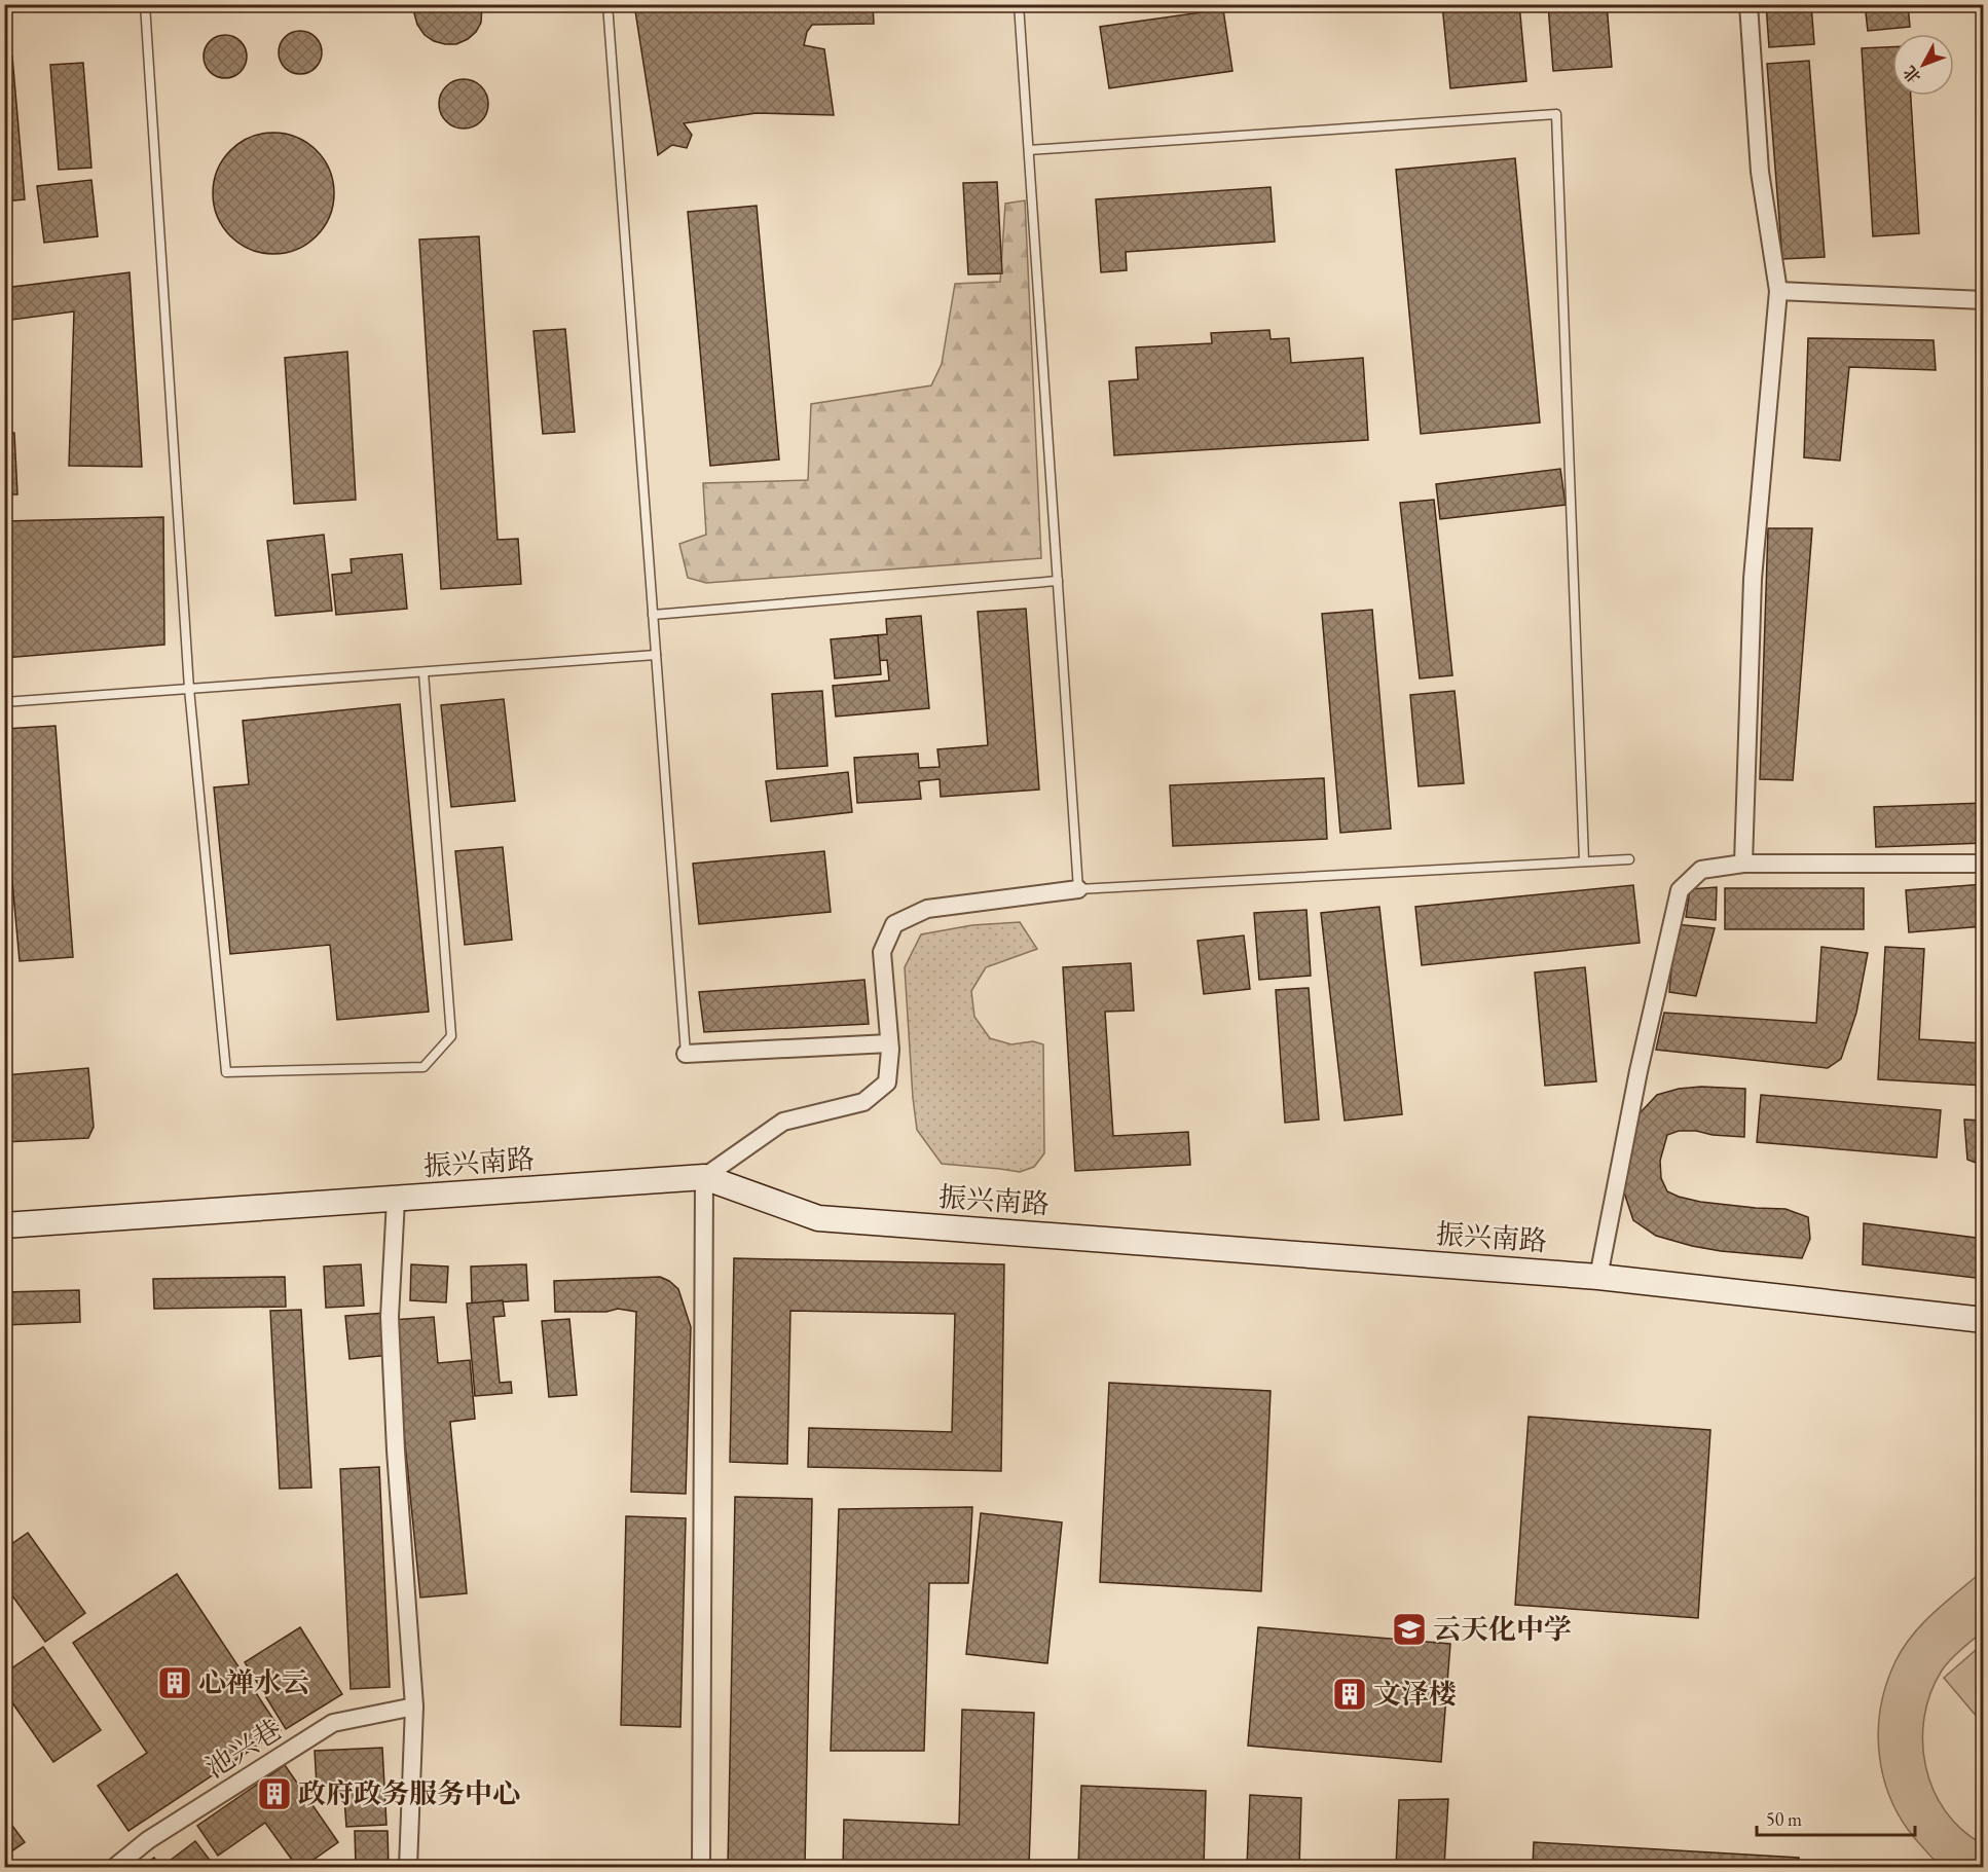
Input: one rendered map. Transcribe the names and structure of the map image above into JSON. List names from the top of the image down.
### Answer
{
  "streets": {
    "main road": ["振兴南路"],
    "street": ["池兴巷"]
  },
  "places": {
    "school or university": ["云天化中学"],
    "building": ["心禅水云", "文泽楼", "政府政务服务中心"]
  },
  "scale_bar": "50 m",
  "north": "bottom left"
}
